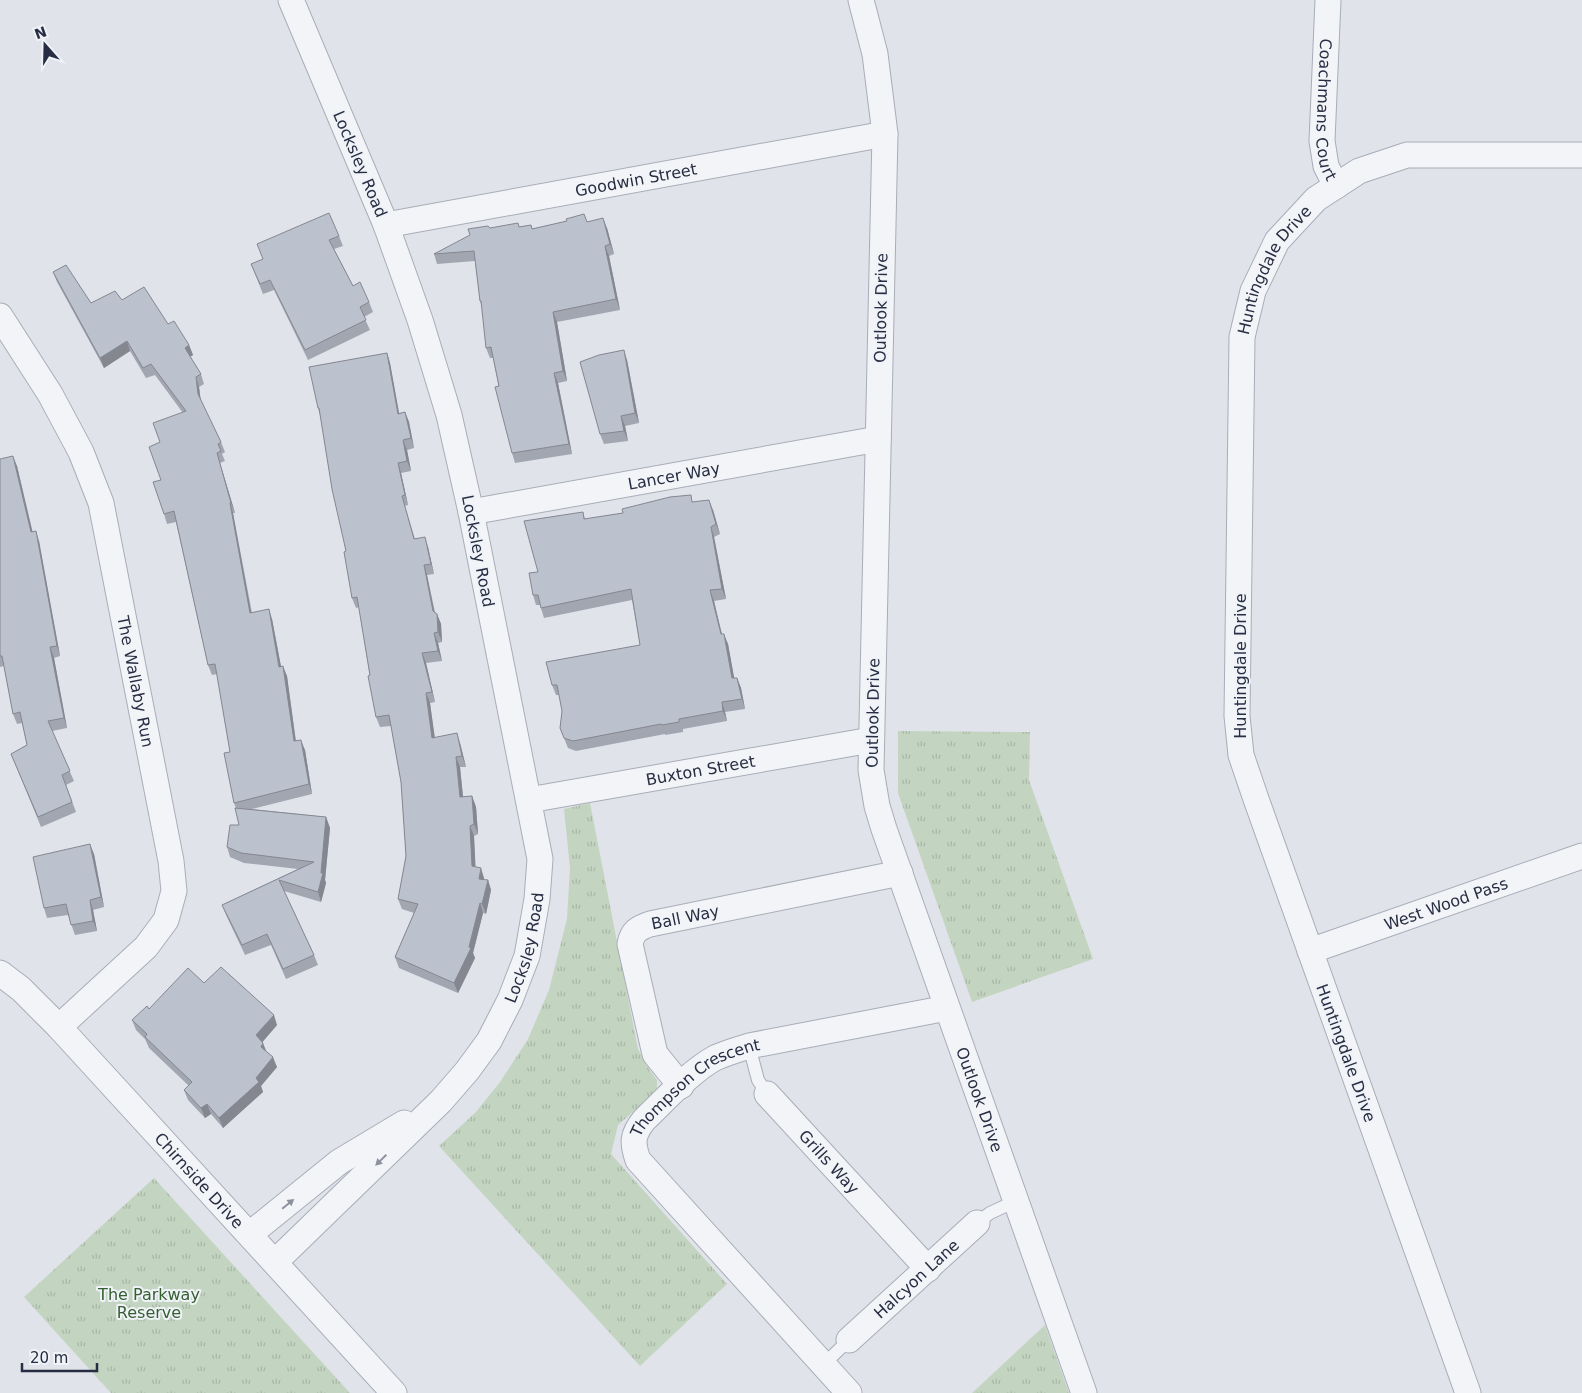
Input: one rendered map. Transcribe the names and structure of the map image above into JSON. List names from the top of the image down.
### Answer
{
  "streets": {
    "street": [
      "Coachmans Court",
      "Locksley Road",
      "Goodwin Street",
      "Huntingdale Drive",
      "Outlook Drive",
      "Lancer Way",
      "The Wallaby Run",
      "Buxton Street",
      "West Wood Pass",
      "Ball Way",
      "Thompson Crescent",
      "Grills Way",
      "Chirnside Drive",
      "Halcyon Lane"
    ]
  },
  "crossings": [
    ["Coachmans Court", "Huntingdale Drive"],
    ["Locksley Road", "Goodwin Street"],
    ["Locksley Road", "Lancer Way"],
    ["Locksley Road", "Buxton Street"],
    ["Locksley Road", "Chirnside Drive"],
    ["Goodwin Street", "Outlook Drive"],
    ["Huntingdale Drive", "West Wood Pass"],
    ["Outlook Drive", "Lancer Way"],
    ["Outlook Drive", "Buxton Street"],
    ["Outlook Drive", "Ball Way"],
    ["Outlook Drive", "Thompson Crescent"],
    ["Outlook Drive", "Halcyon Lane"],
    ["The Wallaby Run", "Chirnside Drive"],
    ["Ball Way", "Thompson Crescent"],
    ["Thompson Crescent", "Grills Way"],
    ["Thompson Crescent", "Halcyon Lane"],
    ["Grills Way", "Halcyon Lane"]
  ],
  "parks": ["The Parkway Reserve"],
  "scale_bar": "20 m",
  "north": "top"
}
